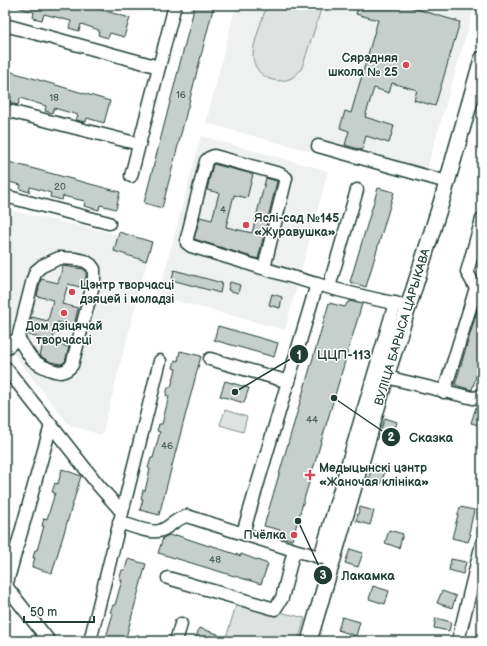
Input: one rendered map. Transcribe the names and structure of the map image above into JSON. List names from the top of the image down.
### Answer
{
  "streets": {
    "main road": ["ВУЛІЦА БАРЫСА ЦАРЫКАВА"]
  },
  "places": {
    "other": [
      "Сярэдняя школа № 25",
      "Яслі-сад №145 «Журавушка»",
      "Цэнтр творчасці дзяцей і моладзі",
      "Дом дзіцячай творчасці",
      "ЦЦП-113",
      "Сказка",
      "Лакамка",
      "Пчёлка"
    ],
    "health": ["Медыцынскі цэнтр «Жаночая клініка»"]
  },
  "house_numbers": [
    "16",
    "18",
    "20",
    "4",
    "44",
    "46",
    "48"
  ],
  "scale_bar": "50 m"
}
